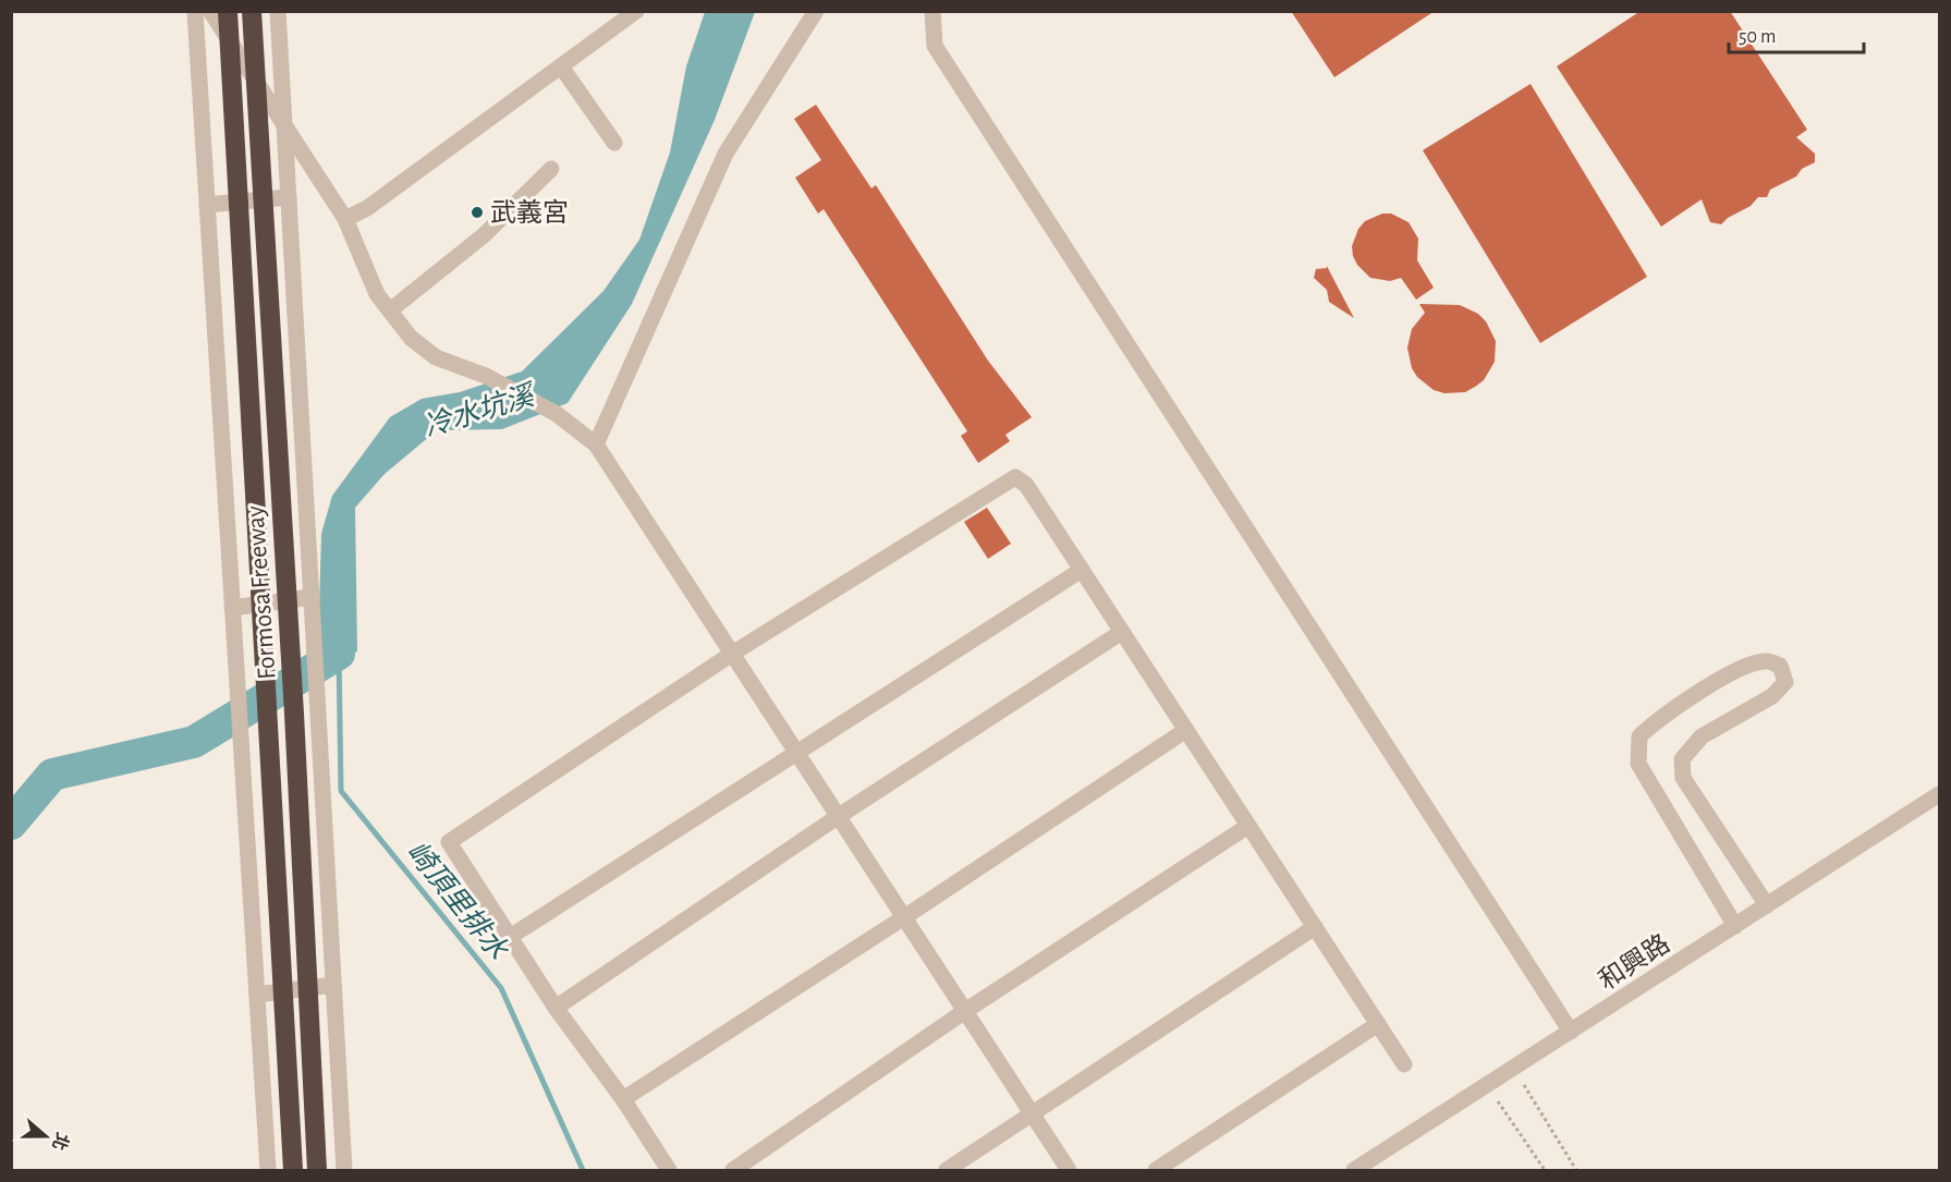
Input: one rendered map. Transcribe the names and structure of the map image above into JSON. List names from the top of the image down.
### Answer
{
  "streets": {
    "highway": ["Formosa Freeway"],
    "street": ["和興路"]
  },
  "water": ["冷水坑溪", "崎頂里排水"],
  "places": ["武義宮"],
  "scale_bar": "50 m",
  "north": "right"
}
